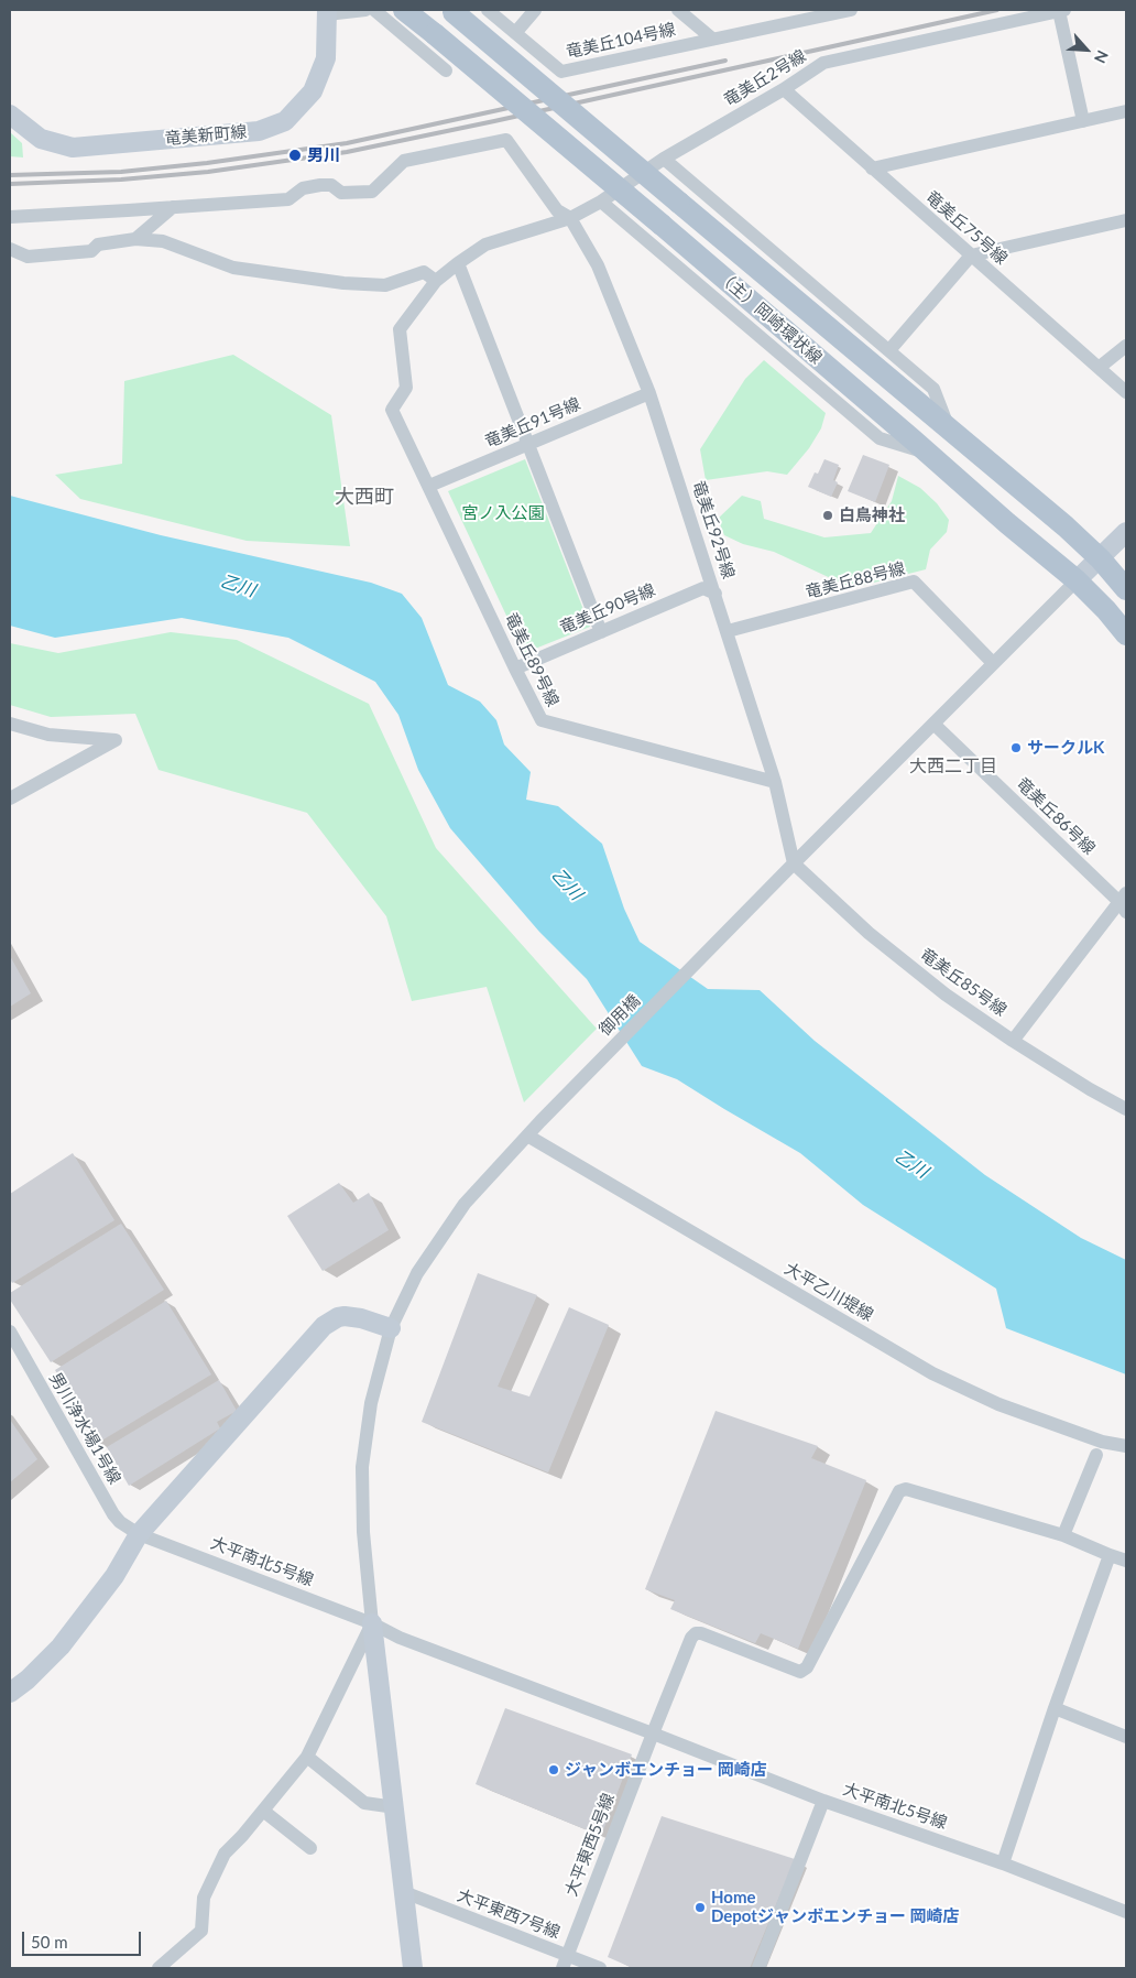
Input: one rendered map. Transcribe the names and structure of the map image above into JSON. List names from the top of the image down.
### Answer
{
  "streets": {
    "main road": ["（主）岡崎環状線"],
    "street": [
      "竜美丘104号線",
      "竜美丘2号線",
      "竜美新町線",
      "竜美丘75号線",
      "竜美丘91号線",
      "竜美丘92号線",
      "竜美丘88号線",
      "竜美丘90号線",
      "竜美丘89号線",
      "竜美丘86号線",
      "竜美丘85号線",
      "御用橋",
      "大平乙川堤線",
      "男川浄水場1号線",
      "大平南北5号線",
      "大平東西5号線",
      "大平東西7号線"
    ]
  },
  "crossings": [
    ["竜美丘2号線", "竜美丘75号線"],
    ["竜美丘2号線", "竜美丘92号線"],
    ["竜美丘2号線", "竜美丘89号線"],
    ["（主）岡崎環状線", "御用橋"],
    ["竜美丘91号線", "竜美丘92号線"],
    ["竜美丘91号線", "竜美丘89号線"],
    ["竜美丘92号線", "竜美丘88号線"],
    ["竜美丘92号線", "竜美丘90号線"],
    ["竜美丘92号線", "竜美丘89号線"],
    ["竜美丘92号線", "竜美丘85号線"],
    ["竜美丘92号線", "御用橋"],
    ["竜美丘88号線", "御用橋"],
    ["竜美丘90号線", "竜美丘89号線"],
    ["竜美丘86号線", "御用橋"],
    ["竜美丘85号線", "御用橋"],
    ["御用橋", "大平乙川堤線"],
    ["御用橋", "大平南北5号線"],
    ["男川浄水場1号線", "大平南北5号線"],
    ["大平南北5号線", "大平東西5号線"],
    ["大平東西5号線", "大平東西7号線"]
  ],
  "districts": ["大西町", "大西二丁目"],
  "water": ["乙川"],
  "parks": ["宮ノ入公園"],
  "places": [
    "男川",
    "白鳥神社",
    "サークルK",
    "ジャンボエンチョー 岡崎店",
    "Home Depotジャンボエンチョー 岡崎店"
  ],
  "scale_bar": "50 m",
  "north": "bottom right"
}
